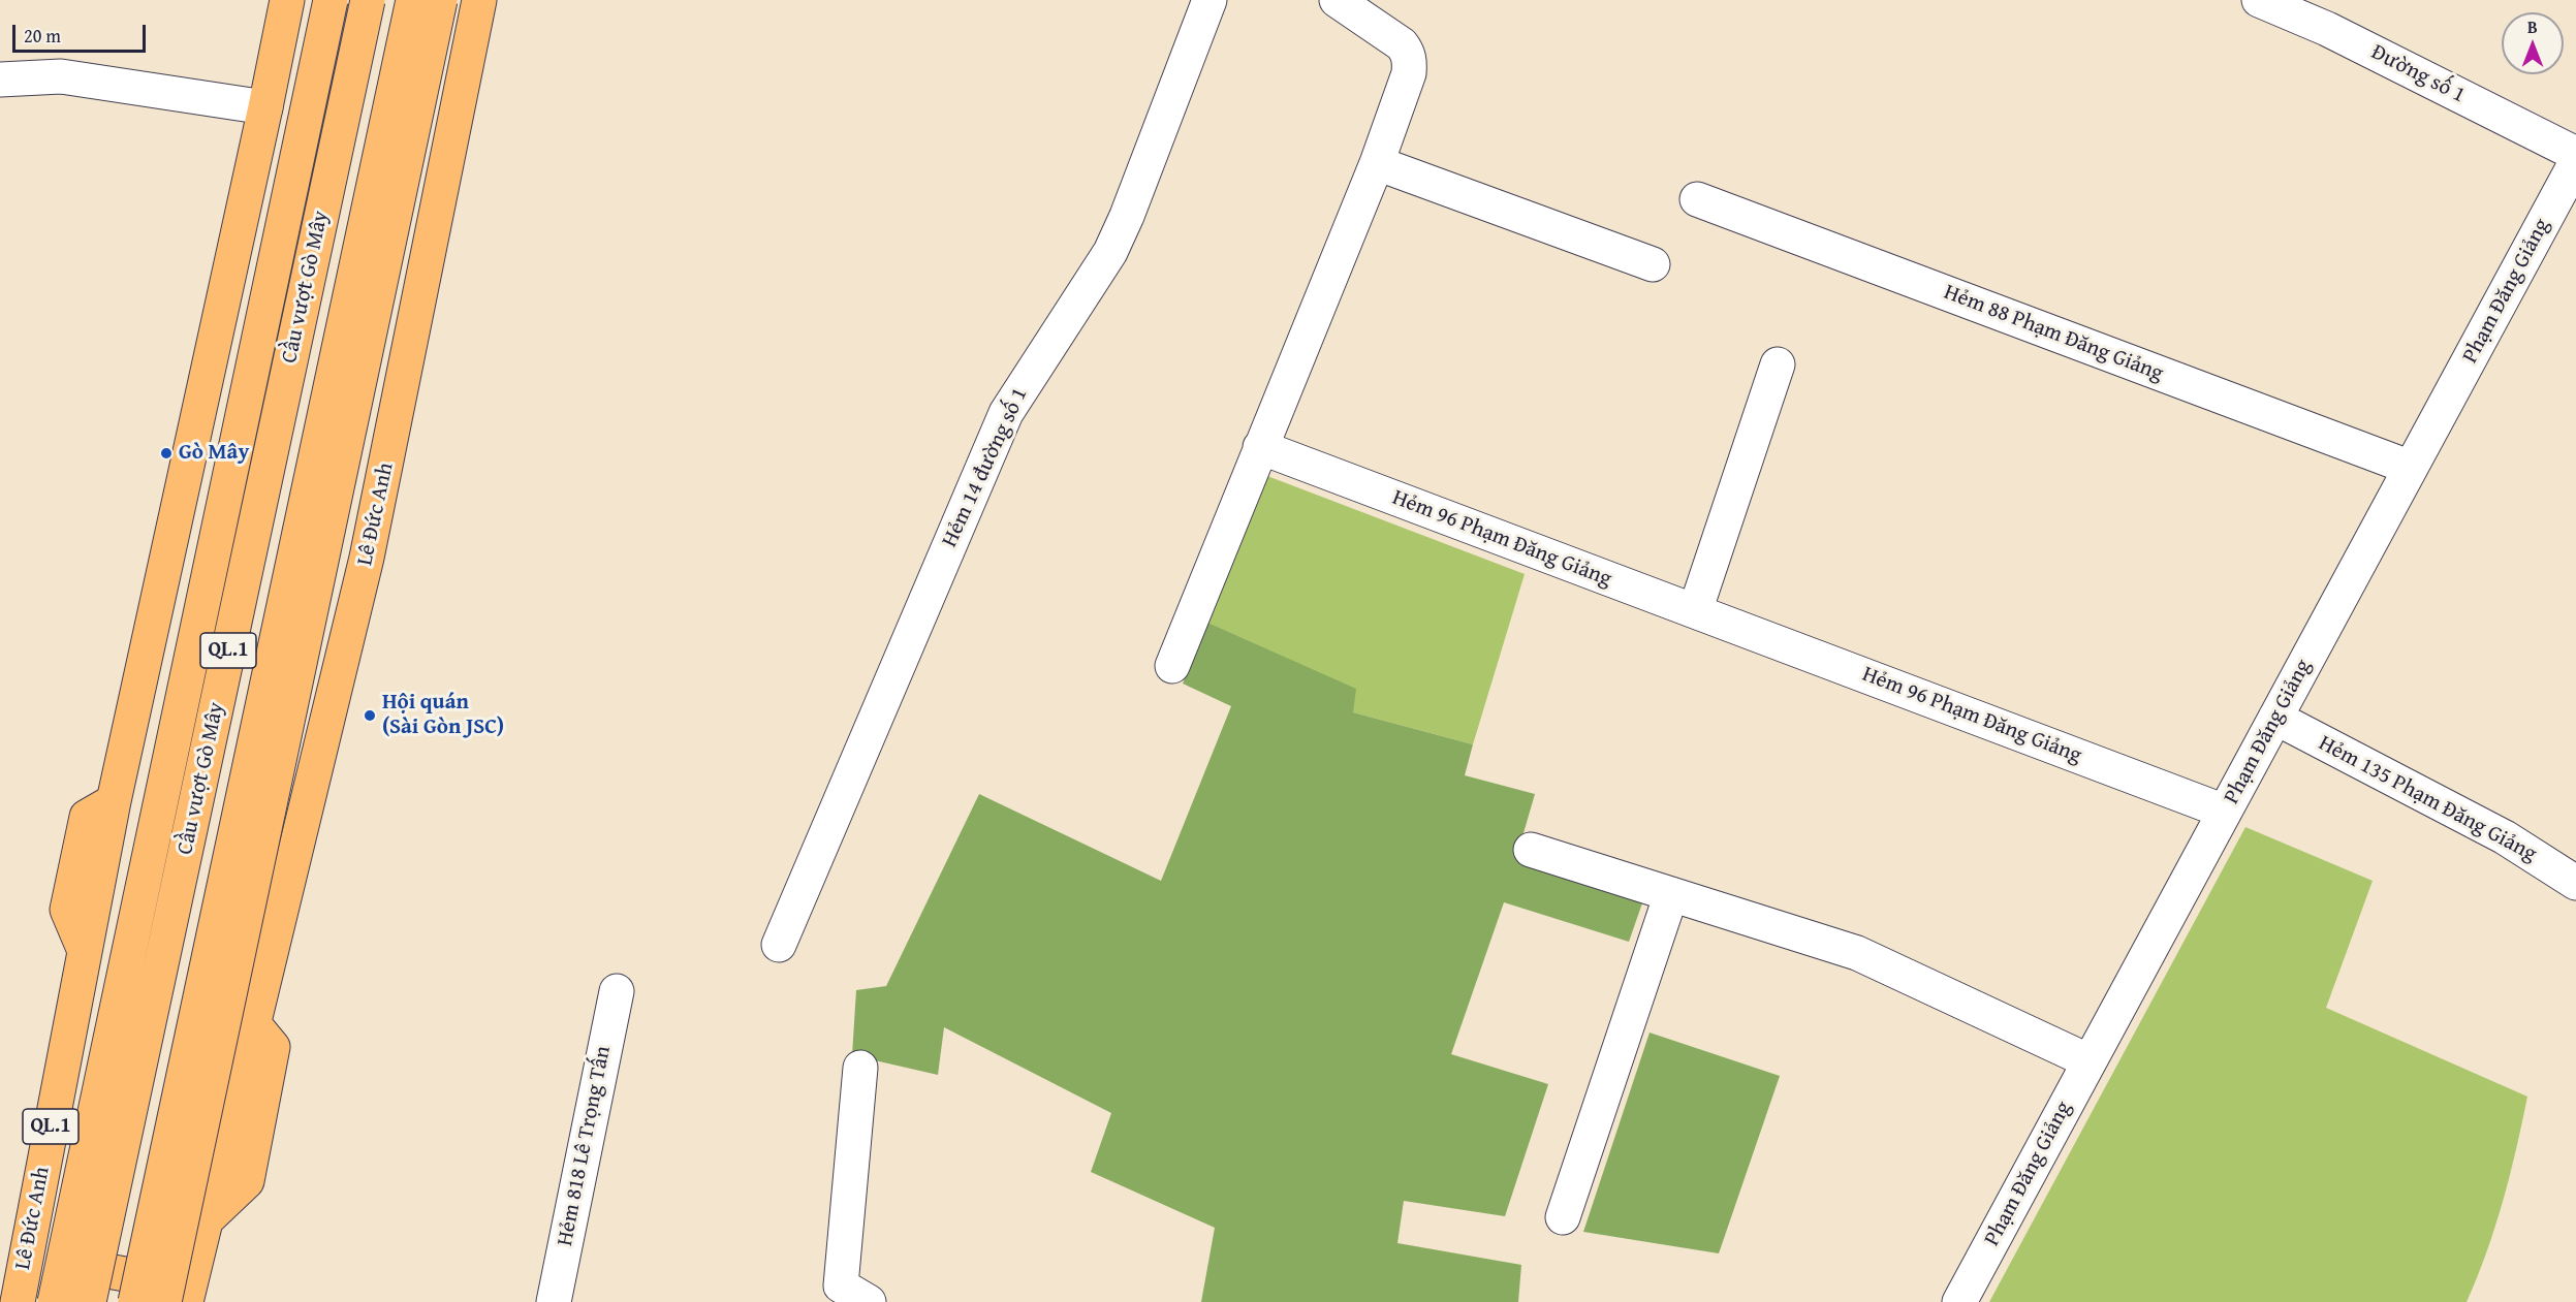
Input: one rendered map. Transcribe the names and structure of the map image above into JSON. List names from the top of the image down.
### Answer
{
  "streets": {
    "highway": ["Cầu vượt Gò Mây", "Lê Đức Anh", "QL.1"],
    "street": [
      "Đường số 1",
      "Phạm Đăng Giảng",
      "Hẻm 88 Phạm Đăng Giảng",
      "Hẻm 14 đường số 1",
      "Hẻm 96 Phạm Đăng Giảng",
      "Hẻm 135 Phạm Đăng Giảng",
      "Hẻm 818 Lê Trọng Tấn"
    ]
  },
  "crossings": [
    ["Phạm Đăng Giảng", "Hẻm 88 Phạm Đăng Giảng"],
    ["Phạm Đăng Giảng", "Hẻm 96 Phạm Đăng Giảng"],
    ["Phạm Đăng Giảng", "Hẻm 135 Phạm Đăng Giảng"]
  ],
  "places": ["Gò Mây", "Hội quán (Sài Gòn JSC)"],
  "scale_bar": "20 m",
  "north": "top"
}
